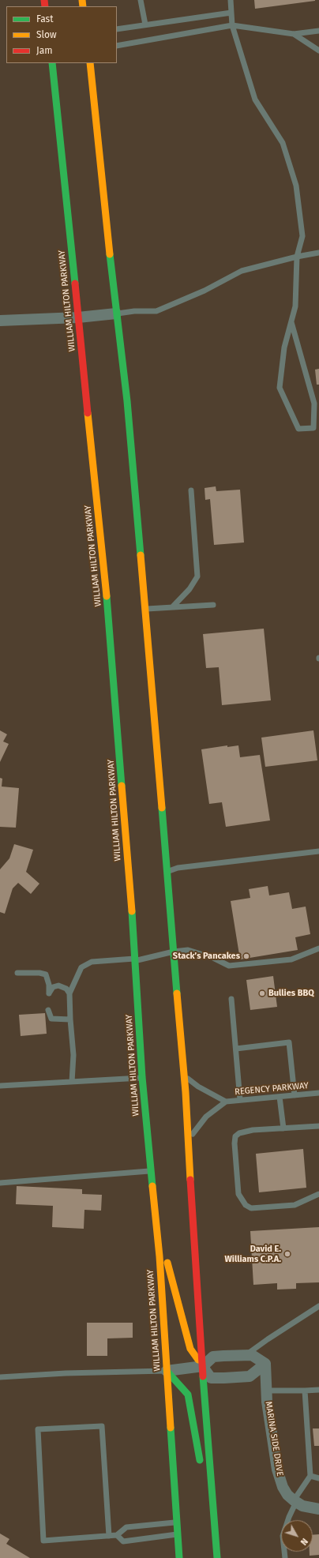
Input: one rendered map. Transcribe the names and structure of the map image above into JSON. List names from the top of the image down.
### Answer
{
  "streets": {
    "highway": ["WILLIAM HILTON PARKWAY"],
    "street": ["MARINA SIDE DRIVE"],
    "lane": ["REGENCY PARKWAY"]
  },
  "places": ["Stack’s Pancakes", "Bullies BBQ", "David E. Williams C.P.A."],
  "legend": ["Fast", "Slow", "Jam"],
  "north": "bottom right"
}
